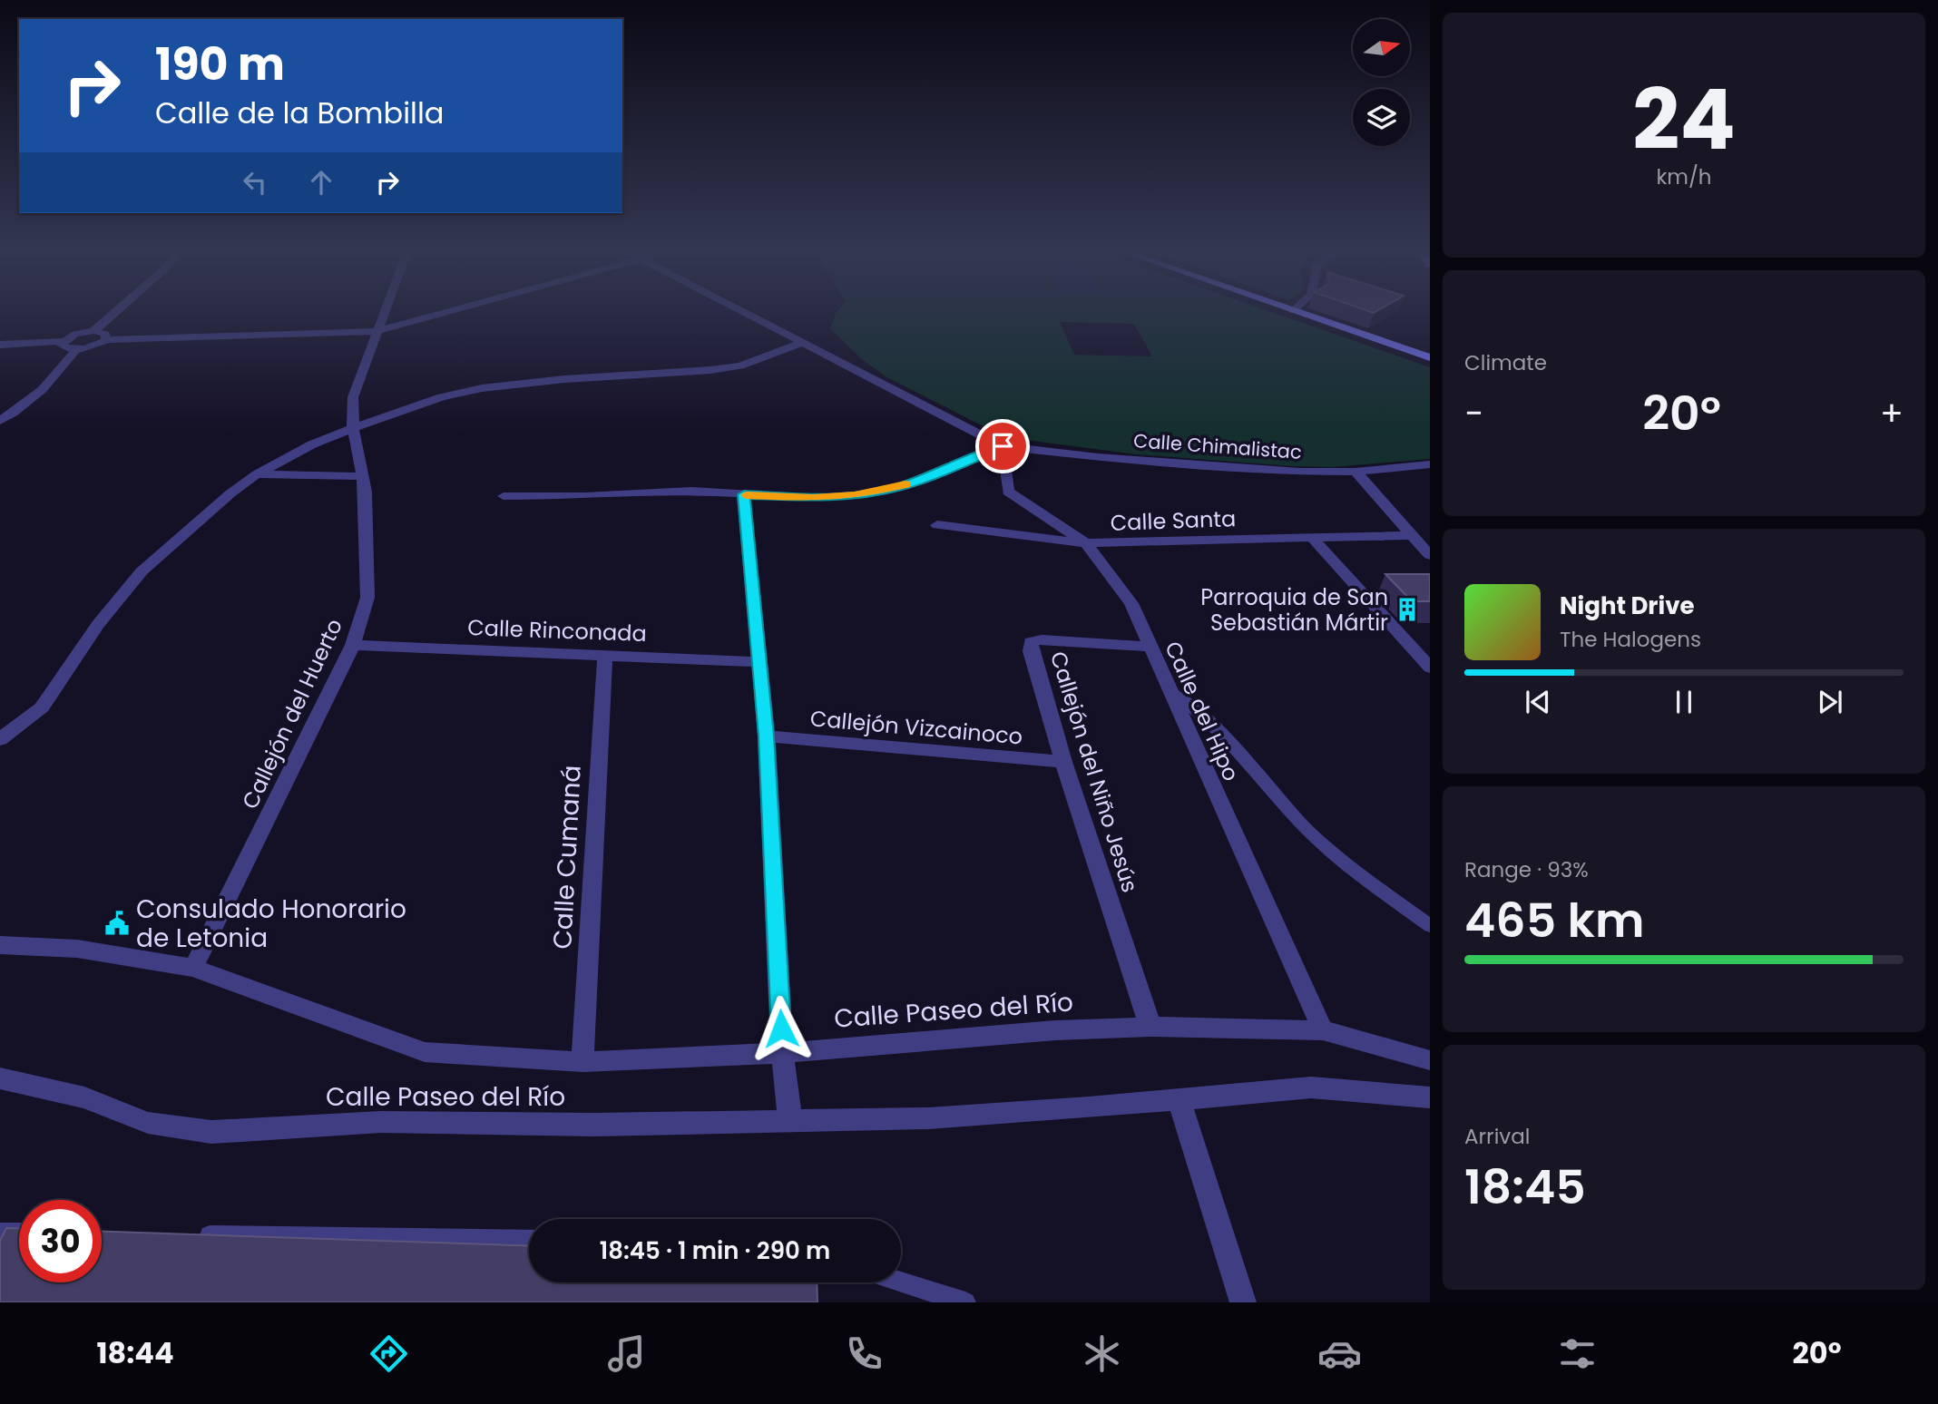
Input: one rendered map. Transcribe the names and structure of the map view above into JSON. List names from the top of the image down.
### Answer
{
  "streets": {
    "street": [
      "Calle Chimalistac",
      "Calle Santa",
      "Calle Rinconada",
      "Calle del Hipo",
      "Callejón del Huerto",
      "Callejón Vizcainoco",
      "Callejón del Niño Jesús",
      "Calle Cumaná",
      "Calle Paseo del Río"
    ]
  },
  "crossings": [
    ["Calle Chimalistac", "Calle del Hipo"],
    ["Calle Santa", "Calle del Hipo"],
    ["Calle Rinconada", "Callejón del Huerto"],
    ["Calle Rinconada", "Calle Cumaná"],
    ["Calle del Hipo", "Callejón del Niño Jesús"],
    ["Calle del Hipo", "Calle Paseo del Río"],
    ["Callejón del Huerto", "Calle Paseo del Río"],
    ["Callejón Vizcainoco", "Callejón del Niño Jesús"],
    ["Callejón del Niño Jesús", "Calle Paseo del Río"],
    ["Calle Cumaná", "Calle Paseo del Río"]
  ],
  "places": {
    "building": ["Parroquia de San Sebastián Mártir"],
    "public building": ["Consulado Honorario de Letonia"]
  },
  "north": "right",
  "page": {
    "tile": [
      ["24", "km/h"],
      "Climate",
      ["Range · 93%", "465 km"],
      ["Arrival", "18:45"]
    ],
    "turn": ["190 m", "Calle de la Bombilla"],
    "heat": ["−", "20°", "+"],
    "song": ["Night Drive", "The Halogens"],
    "limit": "30",
    "trip": "18:45 · 1 min · 290 m",
    "tabs": ["18:44", "20°"]
  }
}
